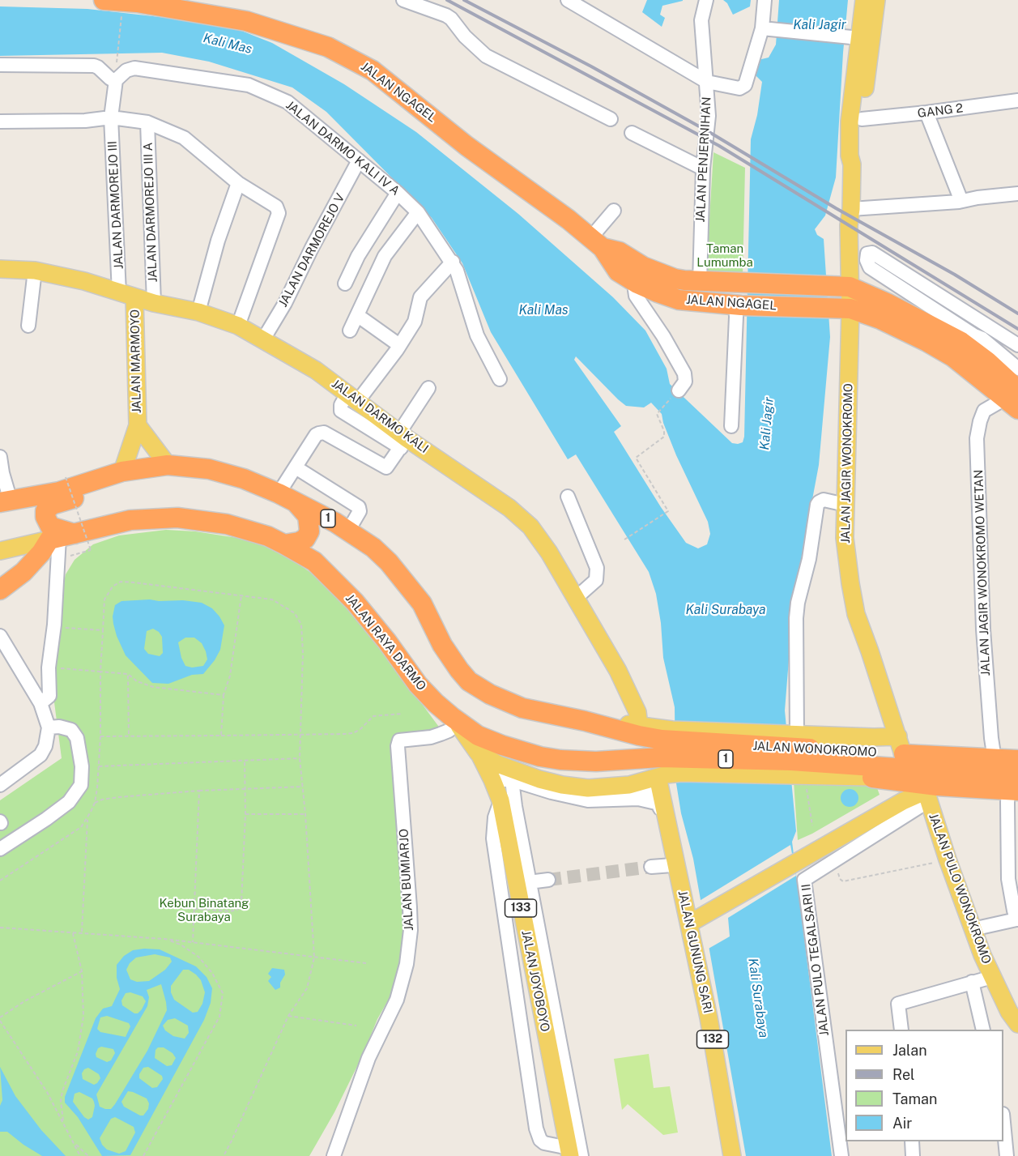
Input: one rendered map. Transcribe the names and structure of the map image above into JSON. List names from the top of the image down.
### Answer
{
  "streets": {
    "highway": [
      "JALAN NGAGEL",
      "1",
      "JALAN RAYA DARMO",
      "JALAN WONOKROMO"
    ],
    "main road": [
      "JALAN MARMOYO",
      "JALAN DARMO KALI",
      "JALAN JAGIR WONOKROMO",
      "JALAN PULO WONOKROMO",
      "133",
      "JALAN GUNUNG SARI",
      "JALAN JOYOBOYO",
      "132"
    ],
    "street": [
      "GANG 2",
      "JALAN DARMO KALI IV A",
      "JALAN PENJERNIHAN",
      "JALAN DARMOREJO III",
      "JALAN DARMOREJO III A",
      "JALAN DARMOREJO V",
      "JALAN JAGIR WONOKROMO WETAN",
      "JALAN BUMIARJO",
      "JALAN PULO TEGALSARI II"
    ]
  },
  "crossings": [
    ["JALAN NGAGEL", "JALAN PENJERNIHAN"],
    ["JALAN NGAGEL", "JALAN JAGIR WONOKROMO"],
    ["JALAN NGAGEL", "JALAN JAGIR WONOKROMO WETAN"],
    ["GANG 2", "JALAN JAGIR WONOKROMO"],
    ["JALAN DARMO KALI IV A", "JALAN DARMOREJO III"],
    ["JALAN DARMO KALI IV A", "JALAN DARMOREJO V"],
    ["JALAN DARMOREJO III", "JALAN MARMOYO"],
    ["JALAN DARMOREJO III", "JALAN DARMO KALI"],
    ["JALAN DARMOREJO III A", "JALAN DARMO KALI"],
    ["JALAN DARMOREJO V", "JALAN DARMO KALI"],
    ["JALAN MARMOYO", "JALAN DARMO KALI"],
    ["JALAN MARMOYO", "1"],
    ["JALAN JAGIR WONOKROMO", "1"],
    ["JALAN JAGIR WONOKROMO", "JALAN WONOKROMO"],
    ["1", "JALAN WONOKROMO"],
    ["1", "JALAN PULO WONOKROMO"],
    ["1", "JALAN PULO TEGALSARI II"],
    ["JALAN JAGIR WONOKROMO WETAN", "JALAN WONOKROMO"],
    ["JALAN RAYA DARMO", "JALAN WONOKROMO"],
    ["JALAN RAYA DARMO", "JALAN BUMIARJO"],
    ["JALAN RAYA DARMO", "133"],
    ["JALAN RAYA DARMO", "JALAN GUNUNG SARI"],
    ["JALAN WONOKROMO", "JALAN PULO WONOKROMO"],
    ["JALAN WONOKROMO", "JALAN GUNUNG SARI"],
    ["JALAN WONOKROMO", "JALAN PULO TEGALSARI II"],
    ["JALAN BUMIARJO", "133"],
    ["JALAN PULO WONOKROMO", "JALAN PULO TEGALSARI II"],
    ["133", "JALAN JOYOBOYO"]
  ],
  "water": ["Kali Jagir", "Kali Mas", "Kali Surabaya"],
  "parks": ["Taman Lumumba", "Kebun Binatang Surabaya"],
  "legend": [
    "Jalan",
    "Rel",
    "Taman",
    "Air"
  ]
}
